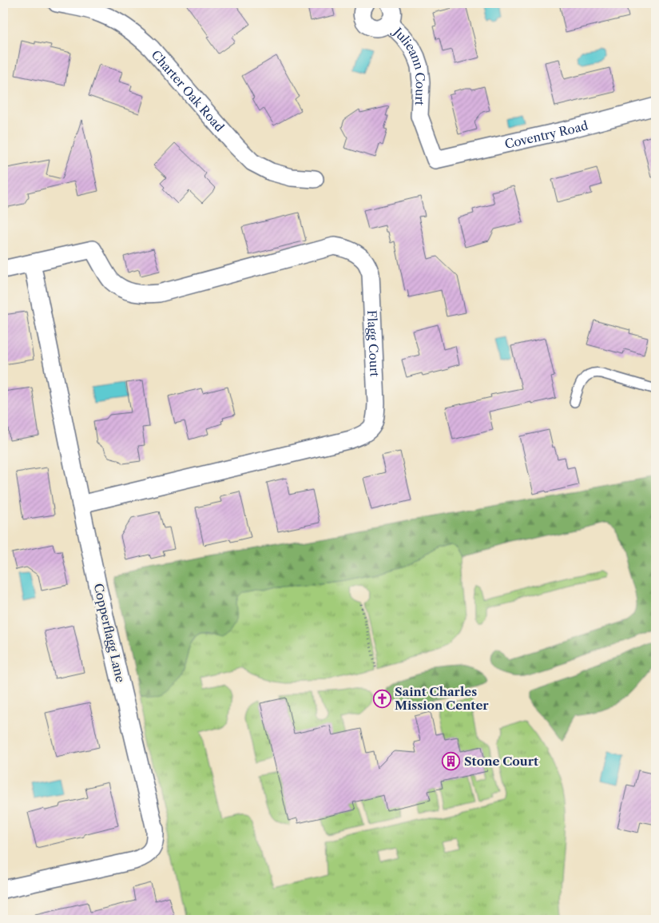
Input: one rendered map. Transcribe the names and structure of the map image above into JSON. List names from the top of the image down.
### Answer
{
  "streets": {
    "street": [
      "Julieann Court",
      "Charter Oak Road",
      "Coventry Road",
      "Flagg Court",
      "Copperflagg Lane"
    ]
  },
  "crossings": [
    ["Julieann Court", "Coventry Road"],
    ["Flagg Court", "Copperflagg Lane"]
  ],
  "places": {
    "church": ["Saint Charles Mission Center"],
    "building": ["Stone Court"]
  }
}
